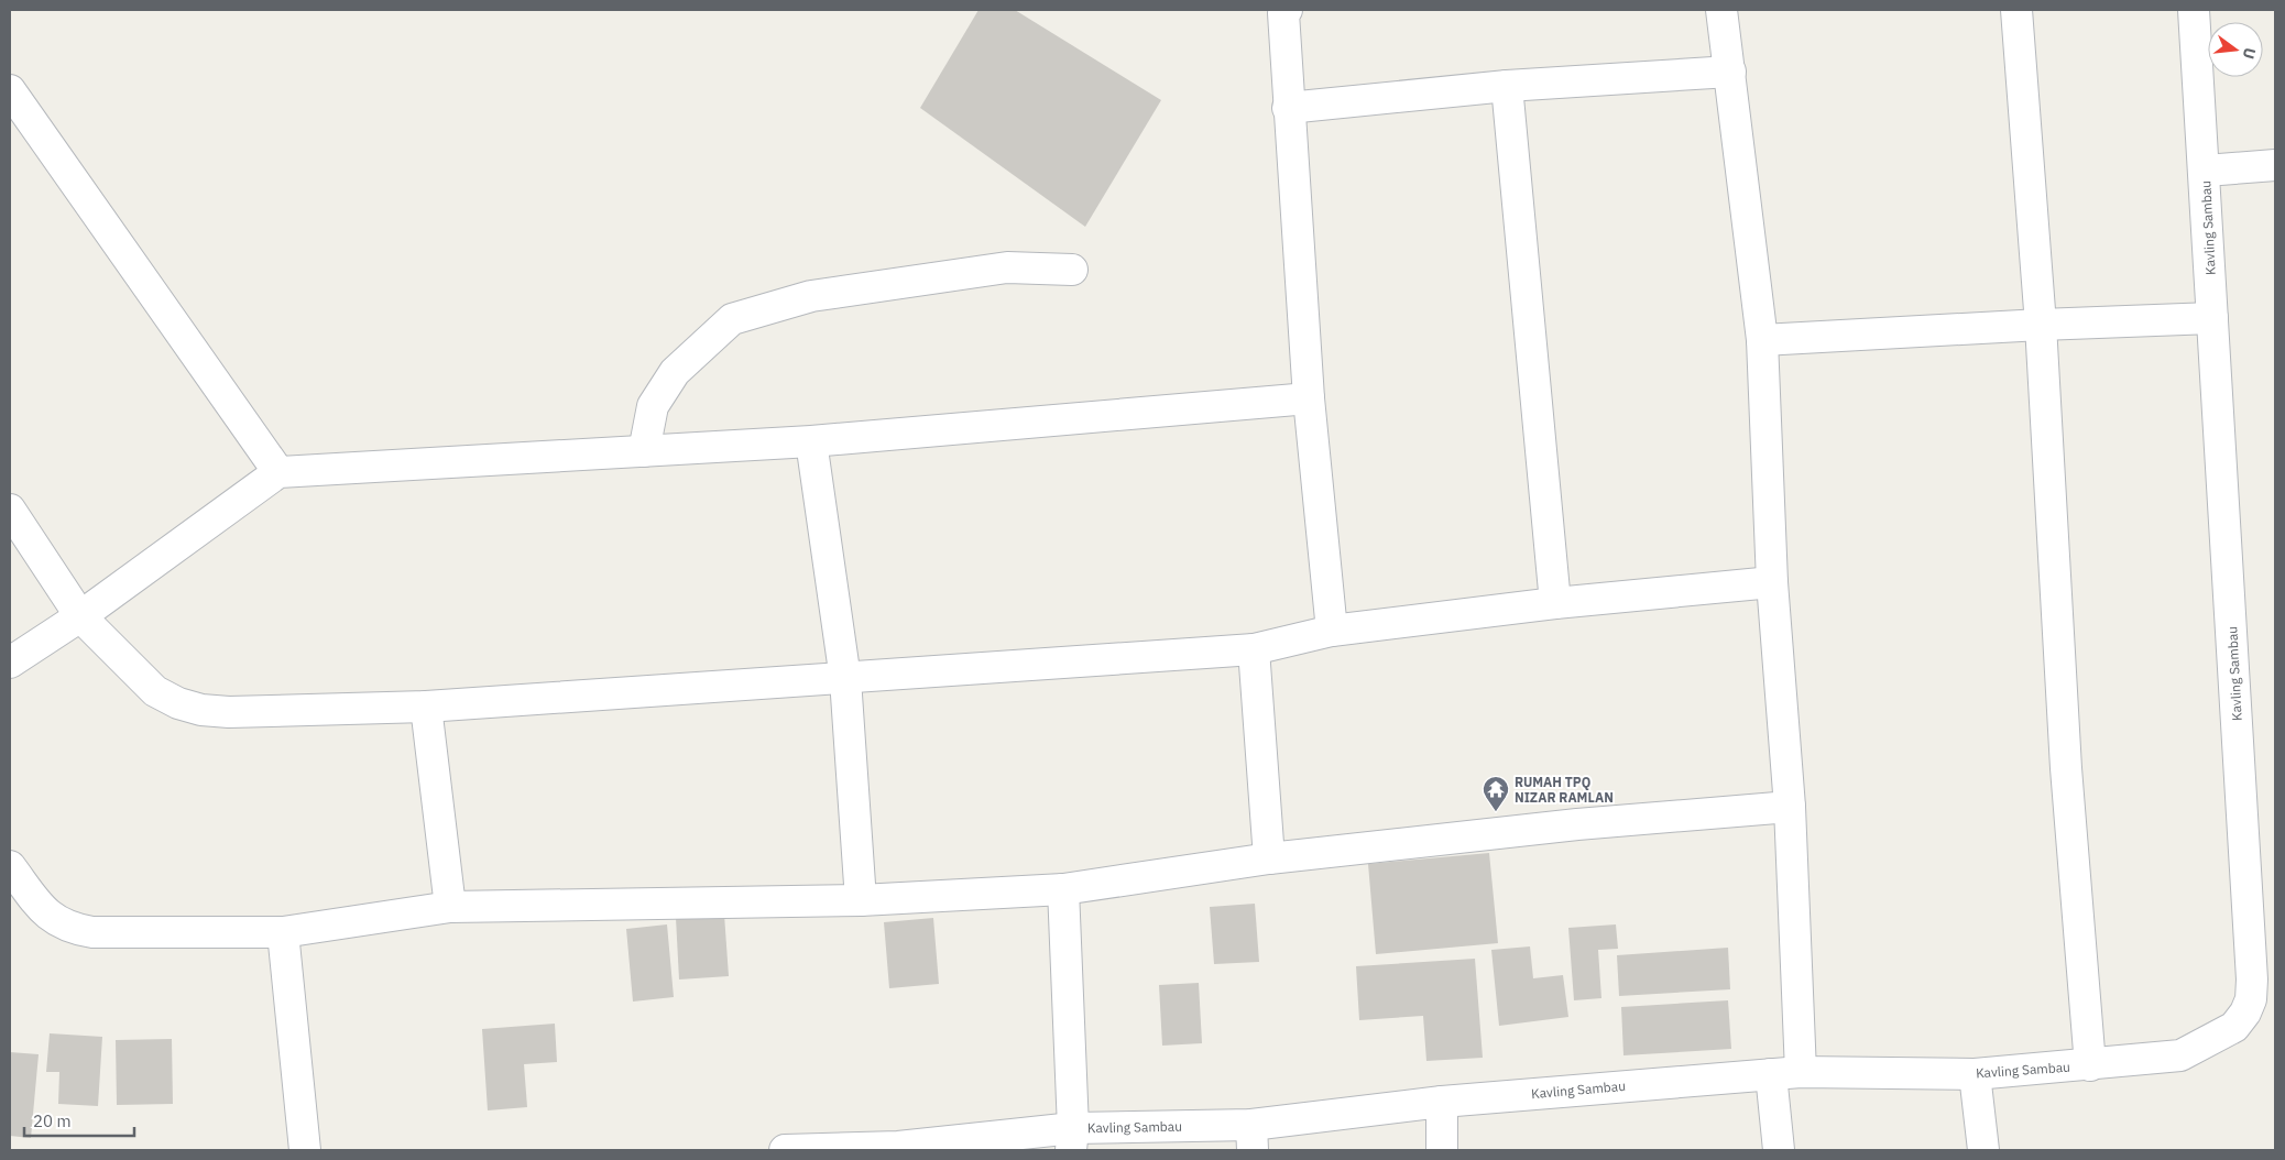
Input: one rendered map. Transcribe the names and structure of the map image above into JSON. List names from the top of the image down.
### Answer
{
  "streets": {
    "street": ["Kavling Sambau"]
  },
  "places": {
    "temple": ["RUMAH TPQ NIZAR RAMLAN"]
  },
  "scale_bar": "20 m",
  "north": "right"
}
